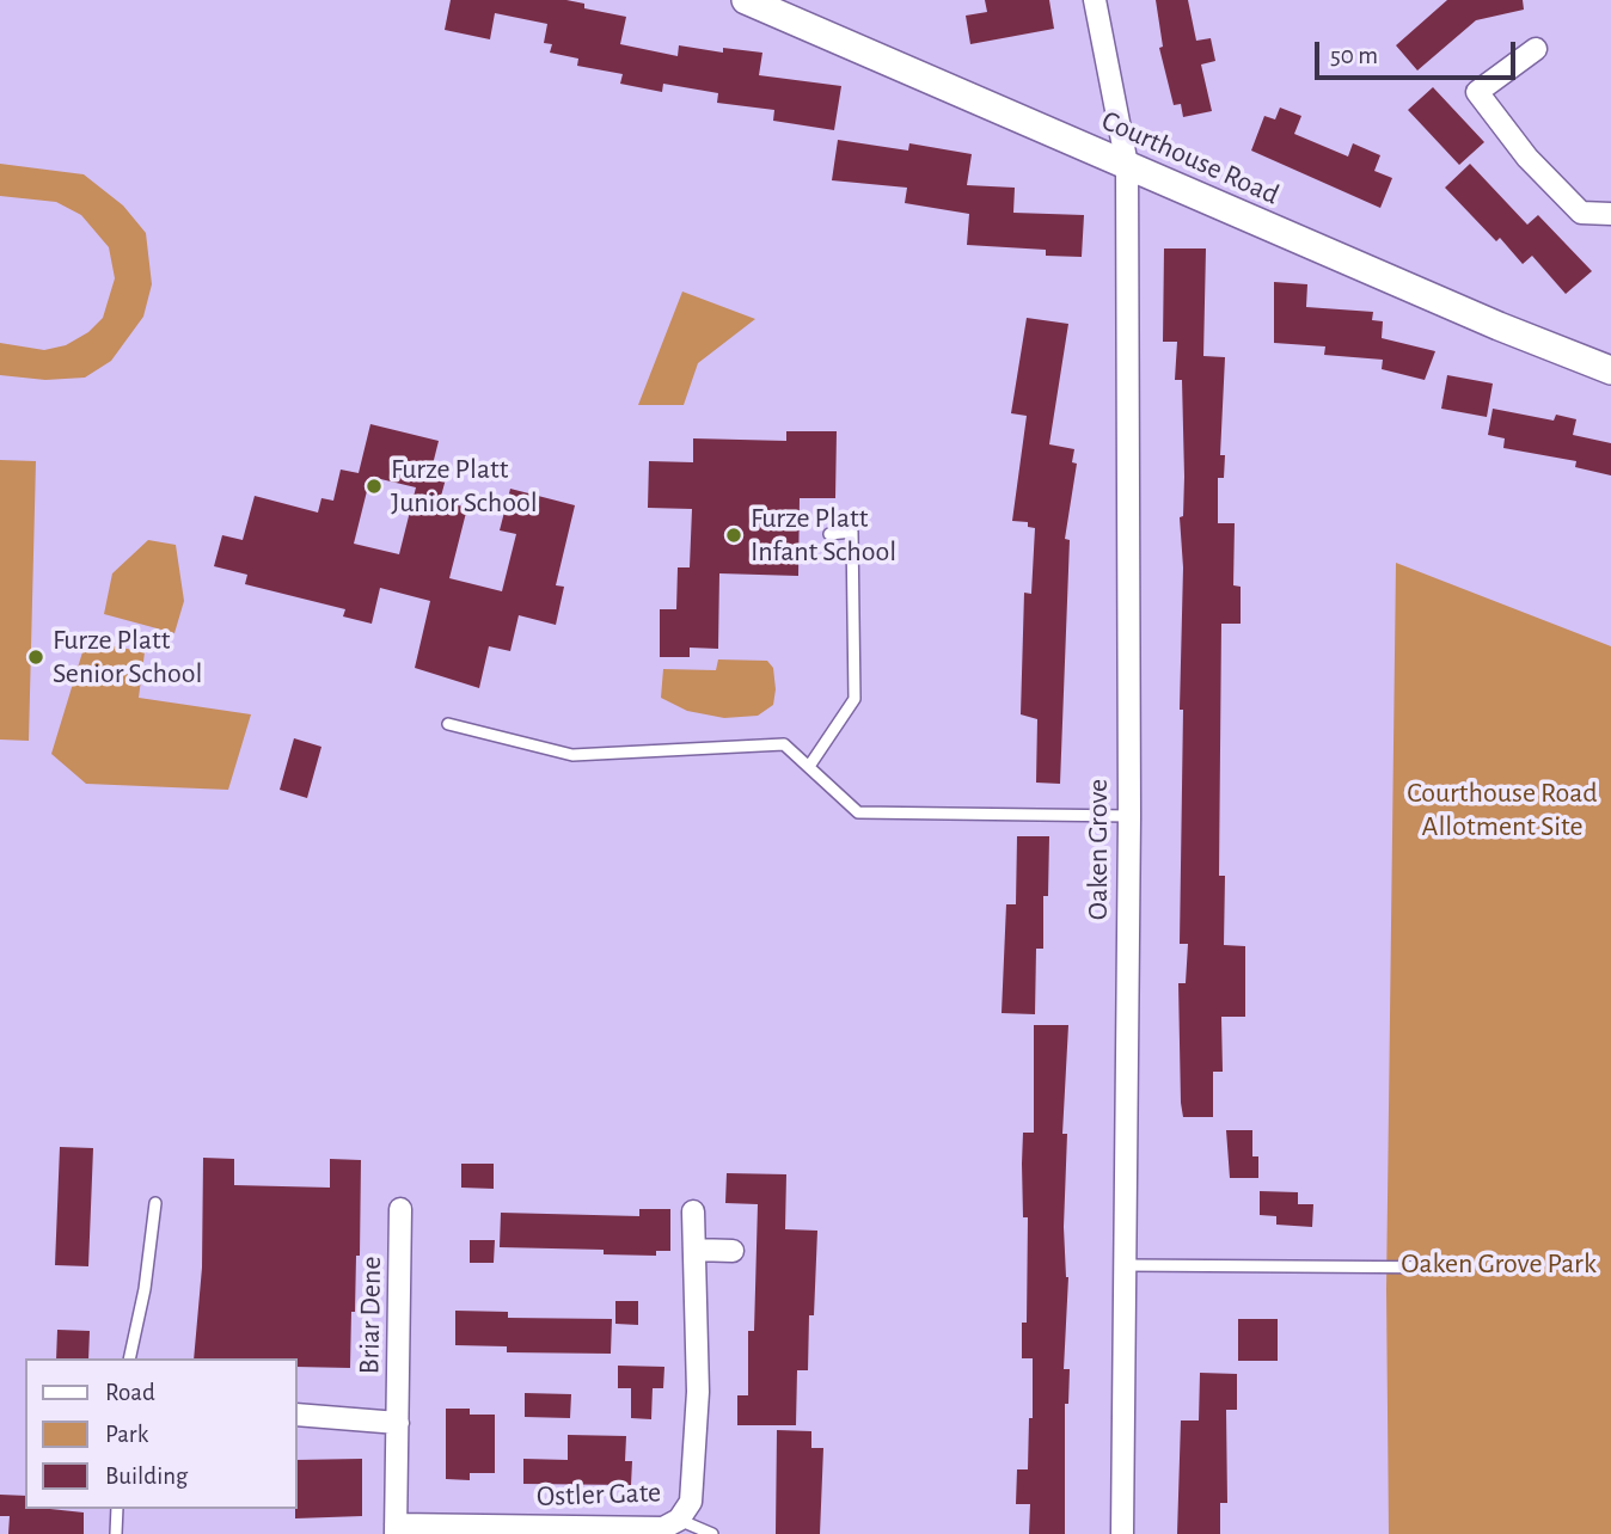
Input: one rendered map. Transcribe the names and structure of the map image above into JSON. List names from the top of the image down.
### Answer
{
  "streets": {
    "street": [
      "Courthouse Road",
      "Oaken Grove",
      "Briar Dene",
      "Ostler Gate"
    ]
  },
  "crossings": [
    ["Courthouse Road", "Oaken Grove"],
    ["Briar Dene", "Ostler Gate"]
  ],
  "parks": ["Courthouse Road Allotment Site", "Oaken Grove Park"],
  "places": ["Furze Platt Junior School", "Furze Platt Infant School", "Furze Platt Senior School"],
  "legend": ["Road", "Park", "Building"],
  "scale_bar": "50 m"
}
